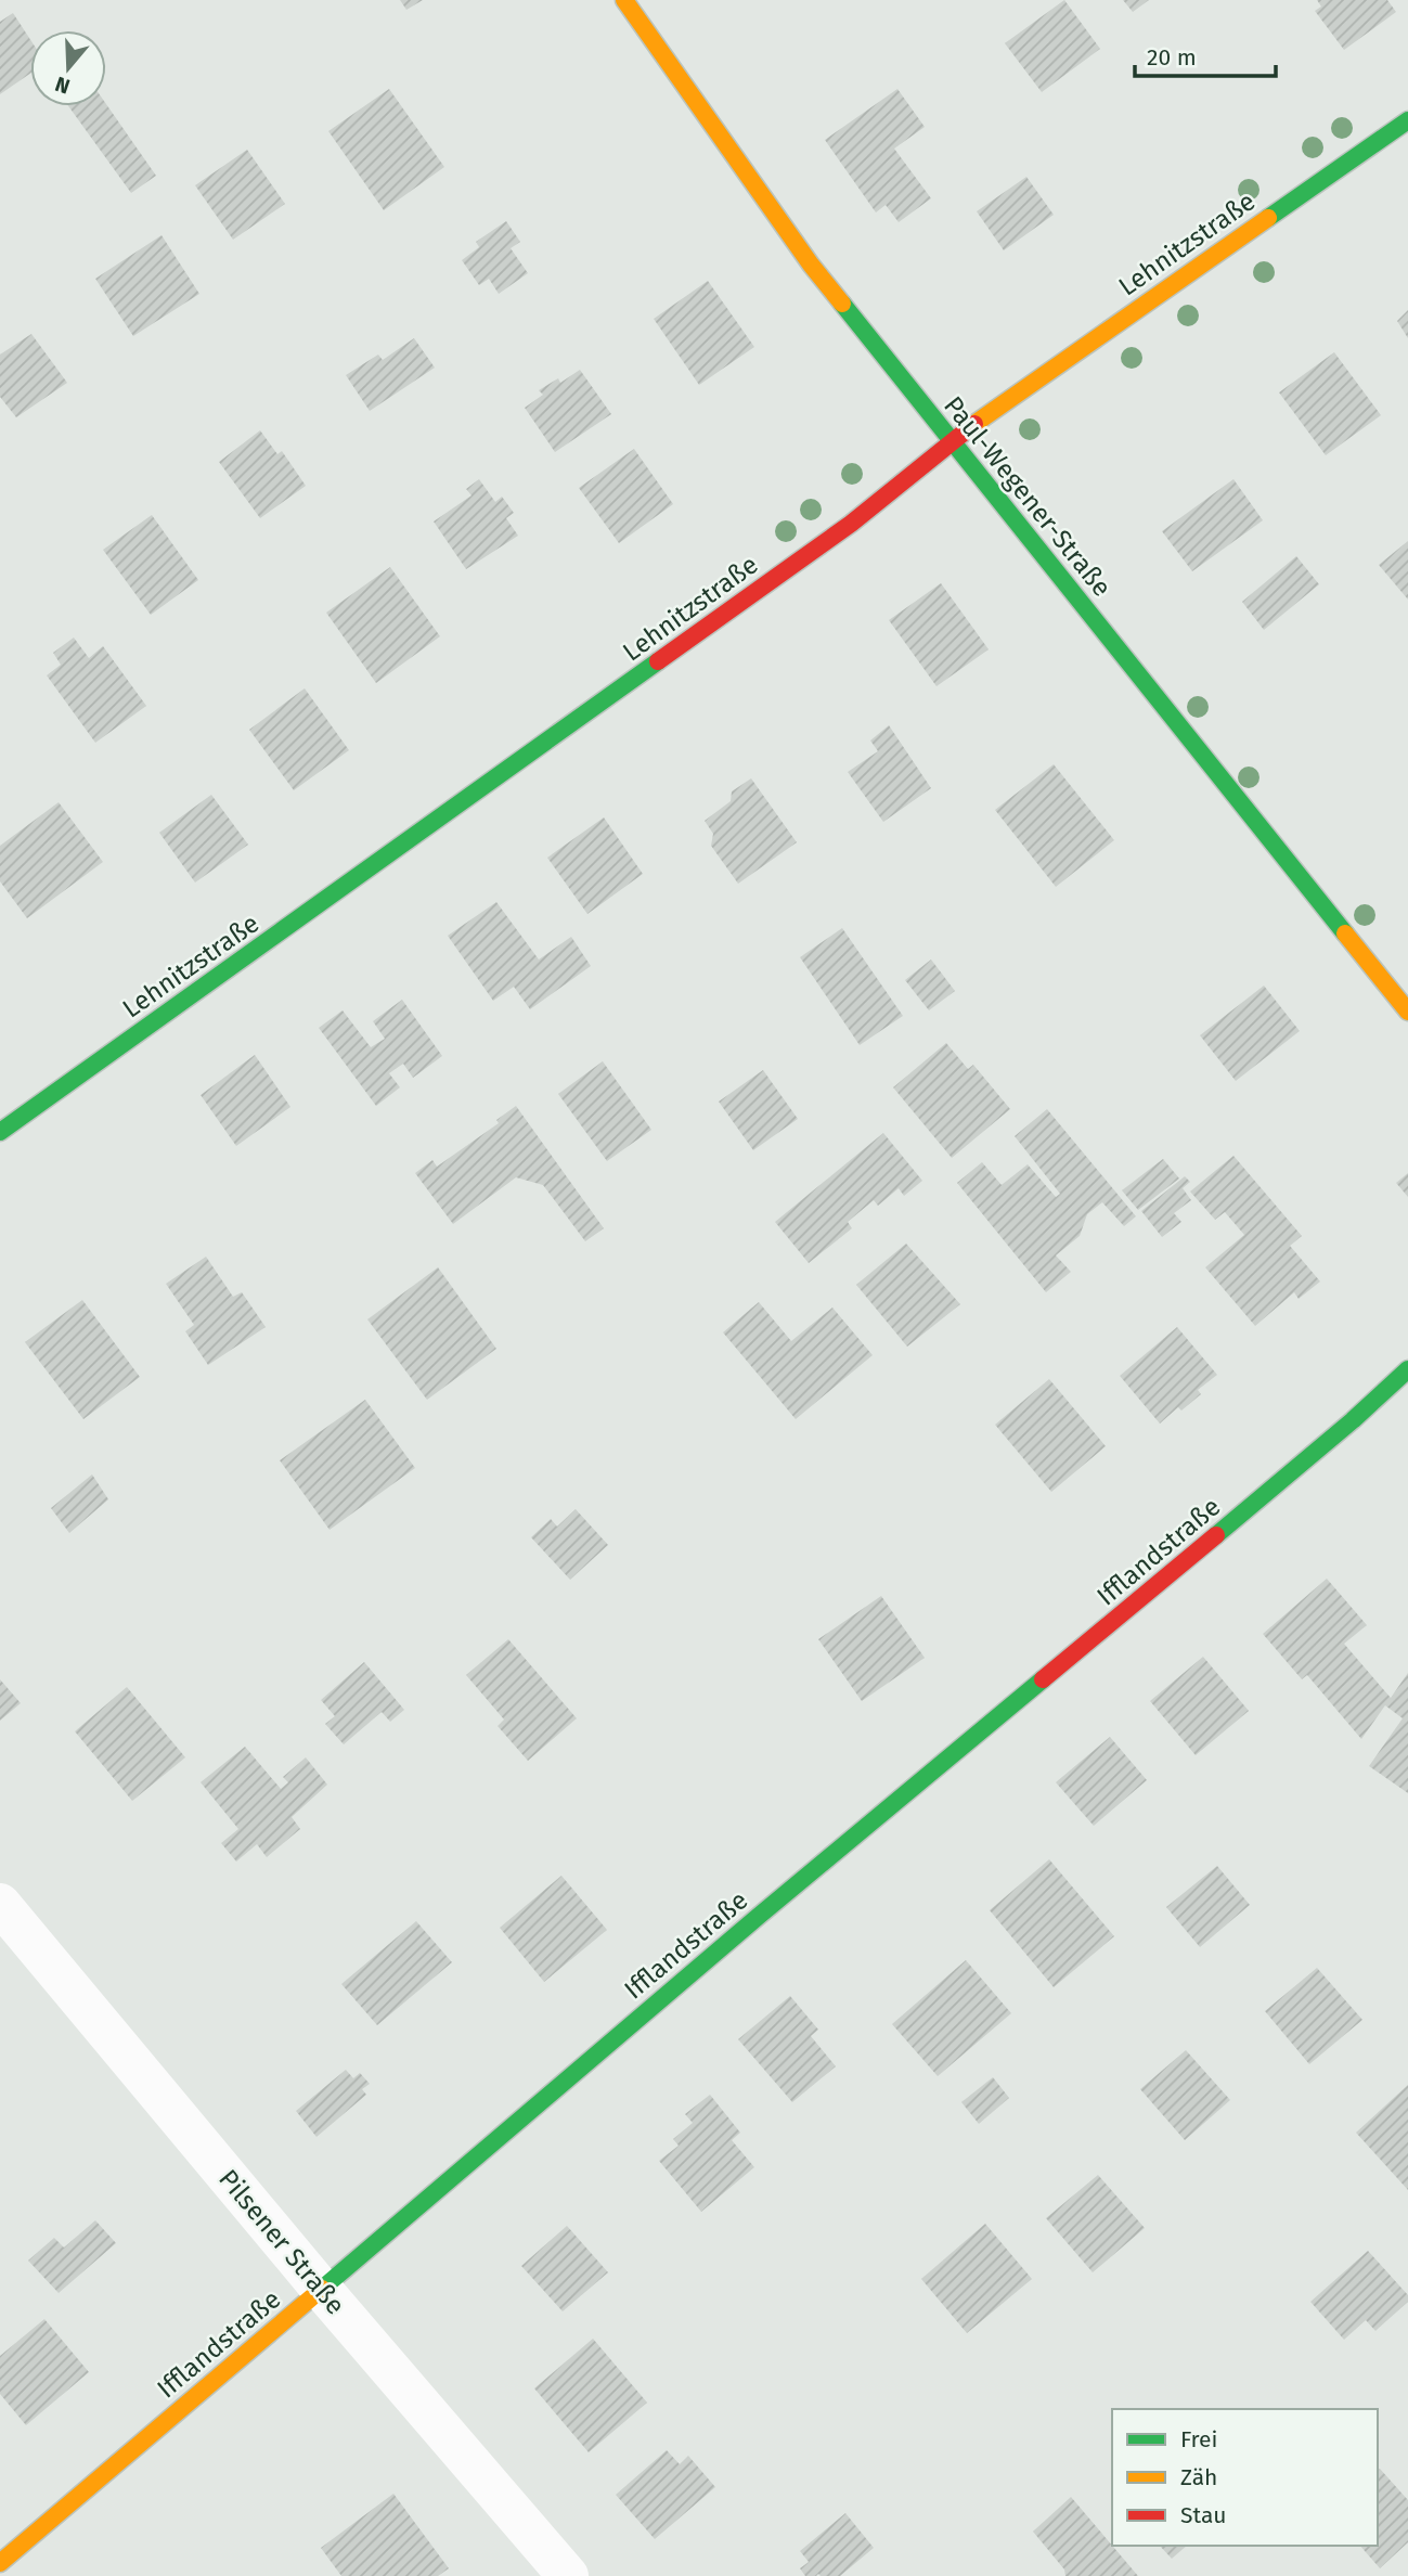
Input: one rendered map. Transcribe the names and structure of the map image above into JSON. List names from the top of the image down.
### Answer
{
  "streets": {
    "street": [
      "Lehnitzstraße",
      "Paul-Wegener-Straße",
      "Ifflandstraße",
      "Pilsener Straße"
    ]
  },
  "crossings": [
    ["Lehnitzstraße", "Paul-Wegener-Straße"],
    ["Ifflandstraße", "Pilsener Straße"]
  ],
  "legend": ["Frei", "Zäh", "Stau"],
  "scale_bar": "20 m",
  "north": "bottom"
}
